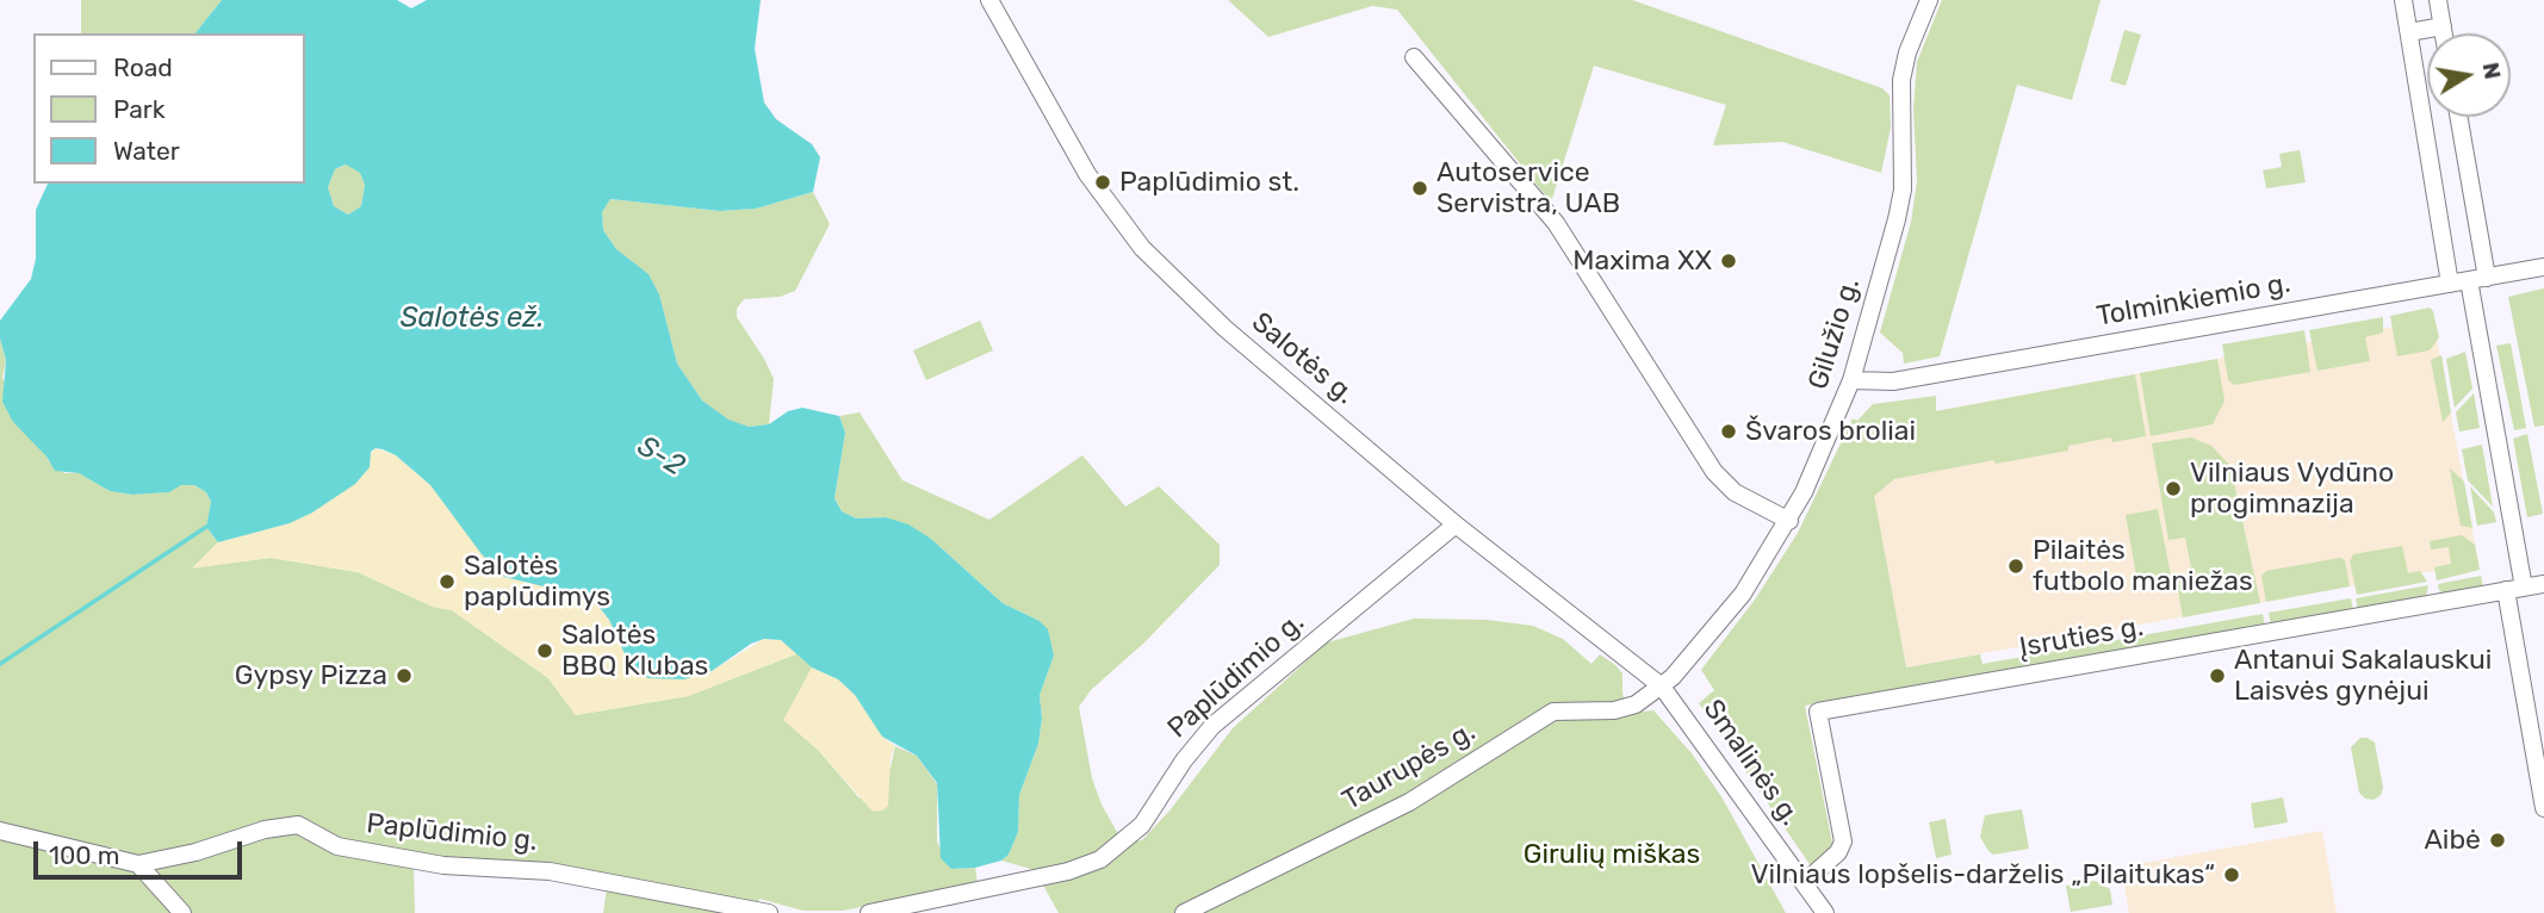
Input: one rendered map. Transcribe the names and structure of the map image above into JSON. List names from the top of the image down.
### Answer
{
  "streets": {
    "street": [
      "Tolminkiemio g.",
      "Gilužio g.",
      "Salotės g.",
      "Įsruties g.",
      "Paplūdimio g.",
      "Smalinės g.",
      "Taurupės g."
    ]
  },
  "crossings": [
    ["Tolminkiemio g.", "Gilužio g."],
    ["Gilužio g.", "Salotės g."],
    ["Gilužio g.", "Smalinės g."],
    ["Gilužio g.", "Taurupės g."],
    ["Salotės g.", "Paplūdimio g."],
    ["Salotės g.", "Smalinės g."],
    ["Salotės g.", "Taurupės g."],
    ["Įsruties g.", "Smalinės g."],
    ["Smalinės g.", "Taurupės g."]
  ],
  "water": ["Salotės ež.", "S-2"],
  "parks": ["Girulių miškas"],
  "places": [
    "Paplūdimio st.",
    "Autoservice Servistra, UAB",
    "Maxima XX",
    "Švaros broliai",
    "Vilniaus Vydūno progimnazija",
    "Pilaitės futbolo maniežas",
    "Salotės paplūdimys",
    "Salotės BBQ Klubas",
    "Gypsy Pizza",
    "Antanui Sakalauskui Laisvės gynėjui",
    "Aibė",
    "Vilniaus lopšelis-darželis „Pilaitukas“"
  ],
  "legend": ["Road", "Park", "Water"],
  "scale_bar": "100 m",
  "north": "right"
}
